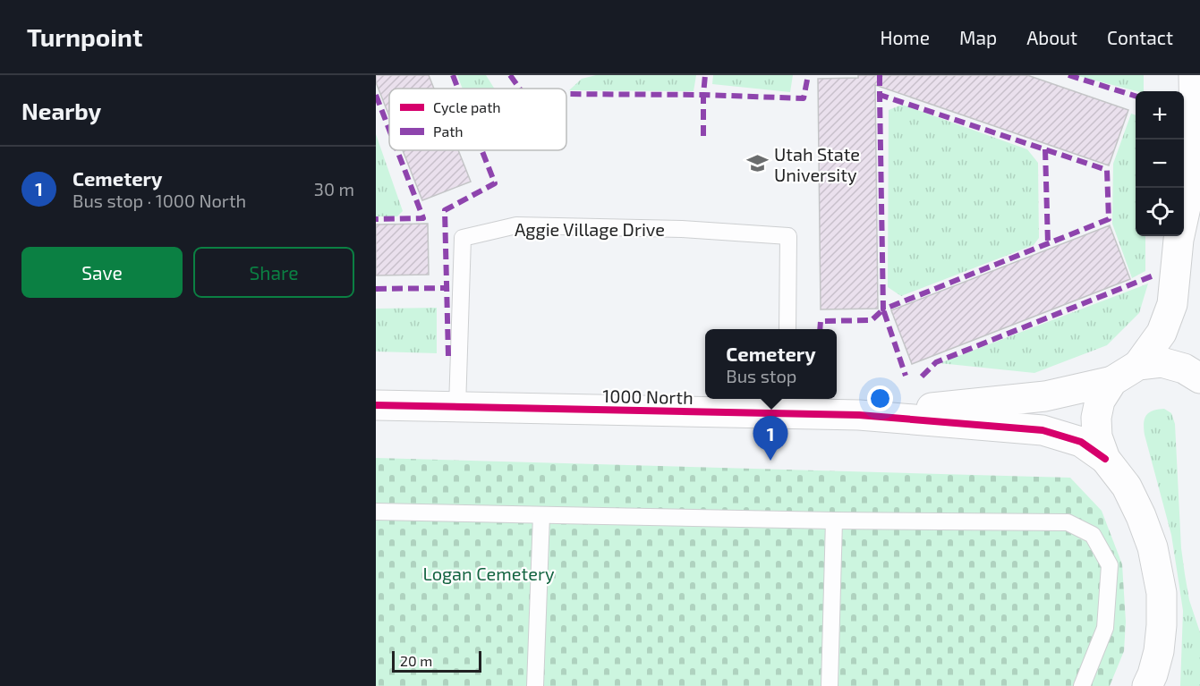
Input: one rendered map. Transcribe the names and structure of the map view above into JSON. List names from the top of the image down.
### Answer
{
  "streets": {
    "street": ["1000 North"],
    "lane": ["Aggie Village Drive"]
  },
  "crossings": [
    ["Aggie Village Drive", "1000 North"]
  ],
  "parks": ["Logan Cemetery"],
  "places": {
    "school or university": ["Utah State University"]
  },
  "legend": ["Cycle path", "Path"],
  "scale_bar": "20 m",
  "page": {
    "header": "Turnpoint",
    "nav": [
      "Home",
      "Map",
      "About",
      "Contact"
    ],
    "heading": "Nearby",
    "map_buttons": ["+", "−"],
    "list": [
      {
        "mark": "1",
        "name": "Cemetery",
        "note": "Bus stop · 1000 North",
        "value": "30 m"
      }
    ],
    "buttons": ["Save", "Share"],
    "popup": ["Cemetery", "Bus stop"],
    "pins": "1",
    "scale": "20 m"
  }
}
